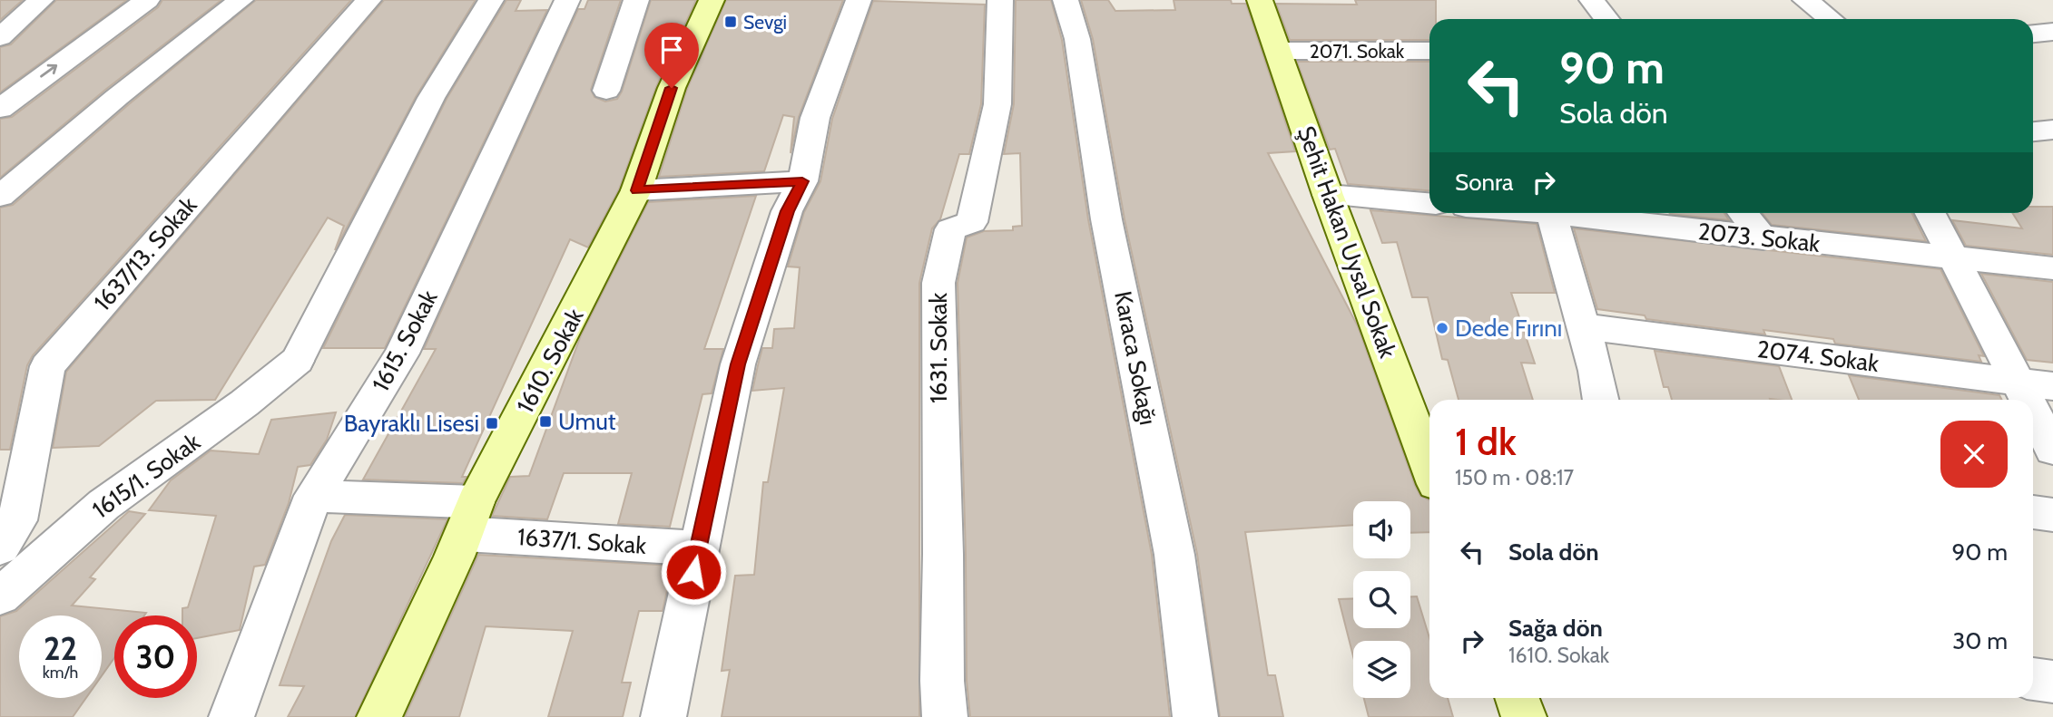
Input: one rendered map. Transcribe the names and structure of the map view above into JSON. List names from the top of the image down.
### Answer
{
  "streets": {
    "main road": ["Şehit Hakan Uysal Sokak", "1610. Sokak"],
    "street": [
      "2071. Sokak",
      "2073. Sokak",
      "1637/13. Sokak",
      "1615. Sokak",
      "1631. Sokak",
      "2074. Sokak",
      "Karaca Sokağı",
      "1615/1. Sokak",
      "1637/1. Sokak"
    ]
  },
  "crossings": [
    ["2071. Sokak", "Şehit Hakan Uysal Sokak"],
    ["1615. Sokak", "1637/1. Sokak"],
    ["1610. Sokak", "1637/1. Sokak"]
  ],
  "places": {
    "transit": ["Sevgi", "Umut", "Bayraklı Lisesi"],
    "other": ["Dede Fırını"]
  },
  "page": {
    "turn": ["90 m", "Sola dön"],
    "then": "Sonra",
    "heading": ["1 dk", "150 m · 08:17"],
    "list": [
      {
        "name": "Sola dön",
        "value": "90 m"
      },
      {
        "name": "Sağa dön",
        "note": "1610. Sokak",
        "value": "30 m"
      }
    ],
    "speed": "22 km/h",
    "limit": "30"
  }
}
